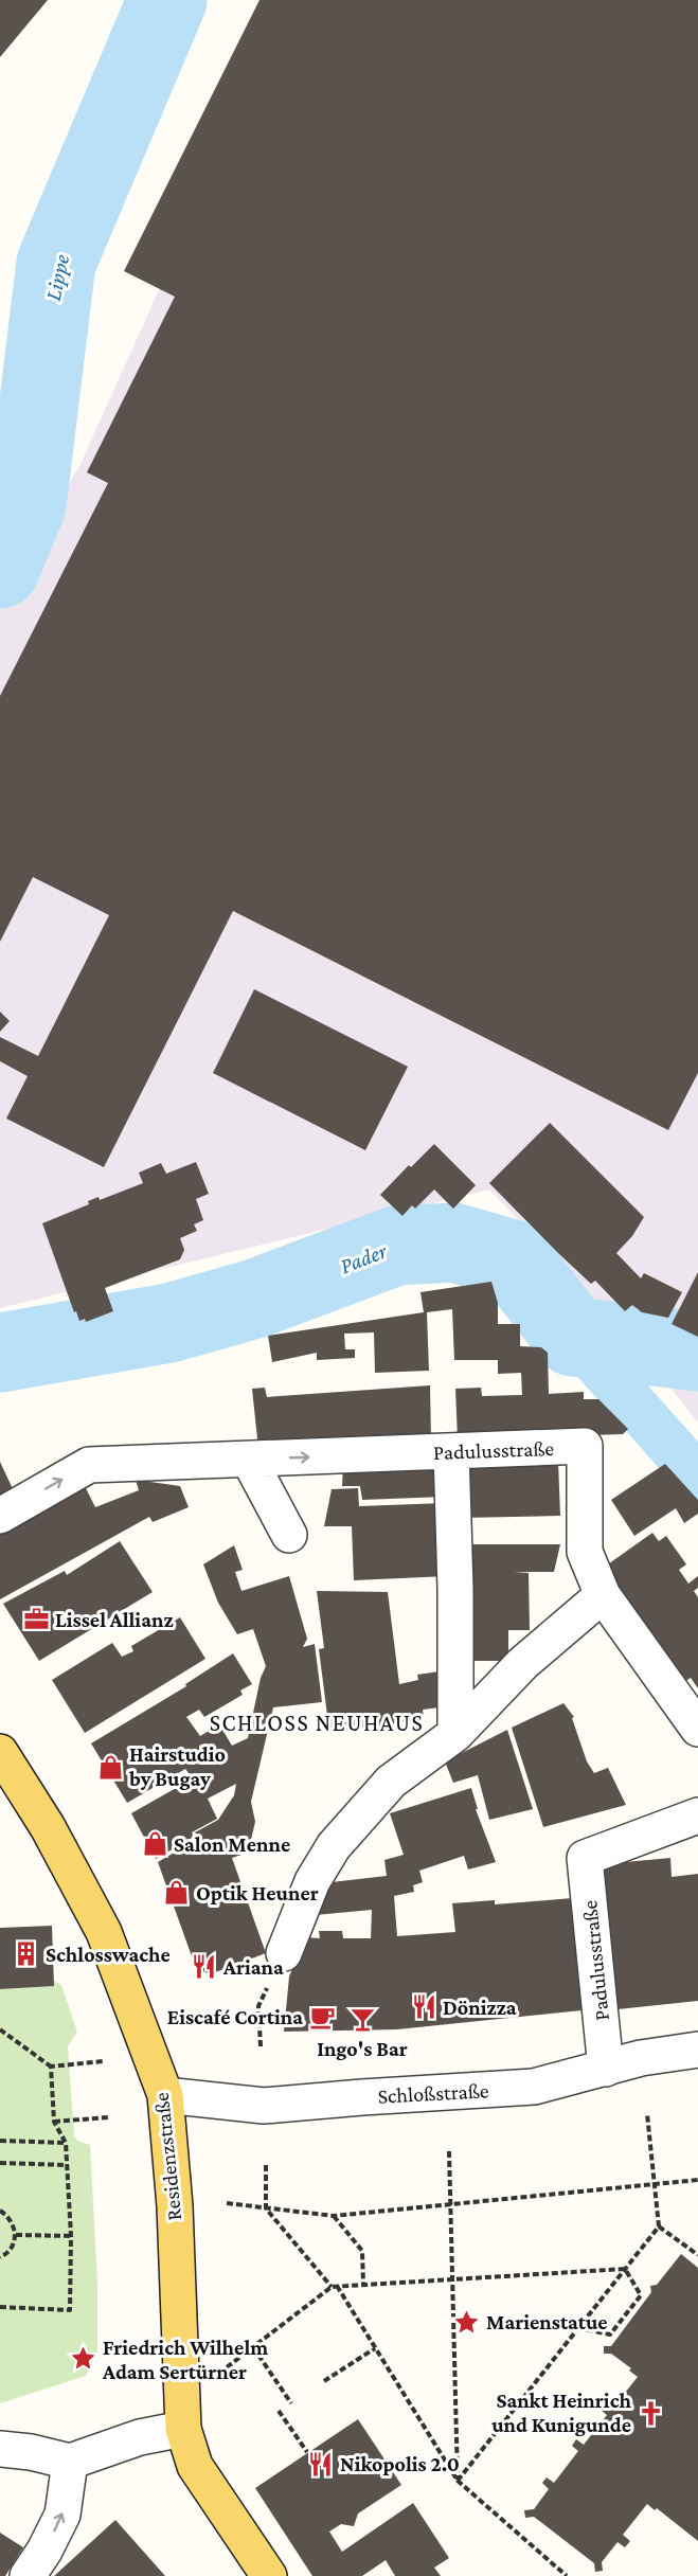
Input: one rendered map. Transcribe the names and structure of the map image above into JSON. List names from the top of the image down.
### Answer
{
  "streets": {
    "main road": ["Residenzstraße"],
    "street": ["Padulusstraße", "Schloßstraße"]
  },
  "crossings": [
    ["Padulusstraße", "Schloßstraße"],
    ["Schloßstraße", "Residenzstraße"]
  ],
  "one_way": ["Padulusstraße"],
  "districts": ["SCHLOSS NEUHAUS"],
  "water": ["Lippe", "Pader"],
  "places": {
    "office": ["Lissel Allianz"],
    "shop": ["Hairstudio by Bugay", "Salon Menne", "Optik Heuner"],
    "building": ["Schlosswache"],
    "restaurant": ["Ariana", "Dönizza", "Nikopolis 2.0"],
    "cafe": ["Eiscafé Cortina"],
    "bar": ["Ingo's Bar"],
    "place": ["Marienstatue", "Friedrich Wilhelm Adam Sertürner"],
    "church": ["Sankt Heinrich und Kunigunde"]
  }
}
